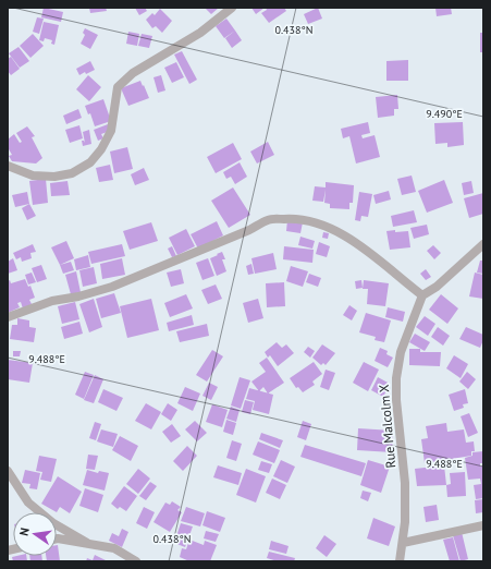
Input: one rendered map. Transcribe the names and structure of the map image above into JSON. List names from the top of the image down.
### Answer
{
  "streets": {
    "street": ["Rue Malcolm X"]
  },
  "north": "left",
  "coordinates": ["0.438°N", "9.490°E", "9.488°E"]
}
